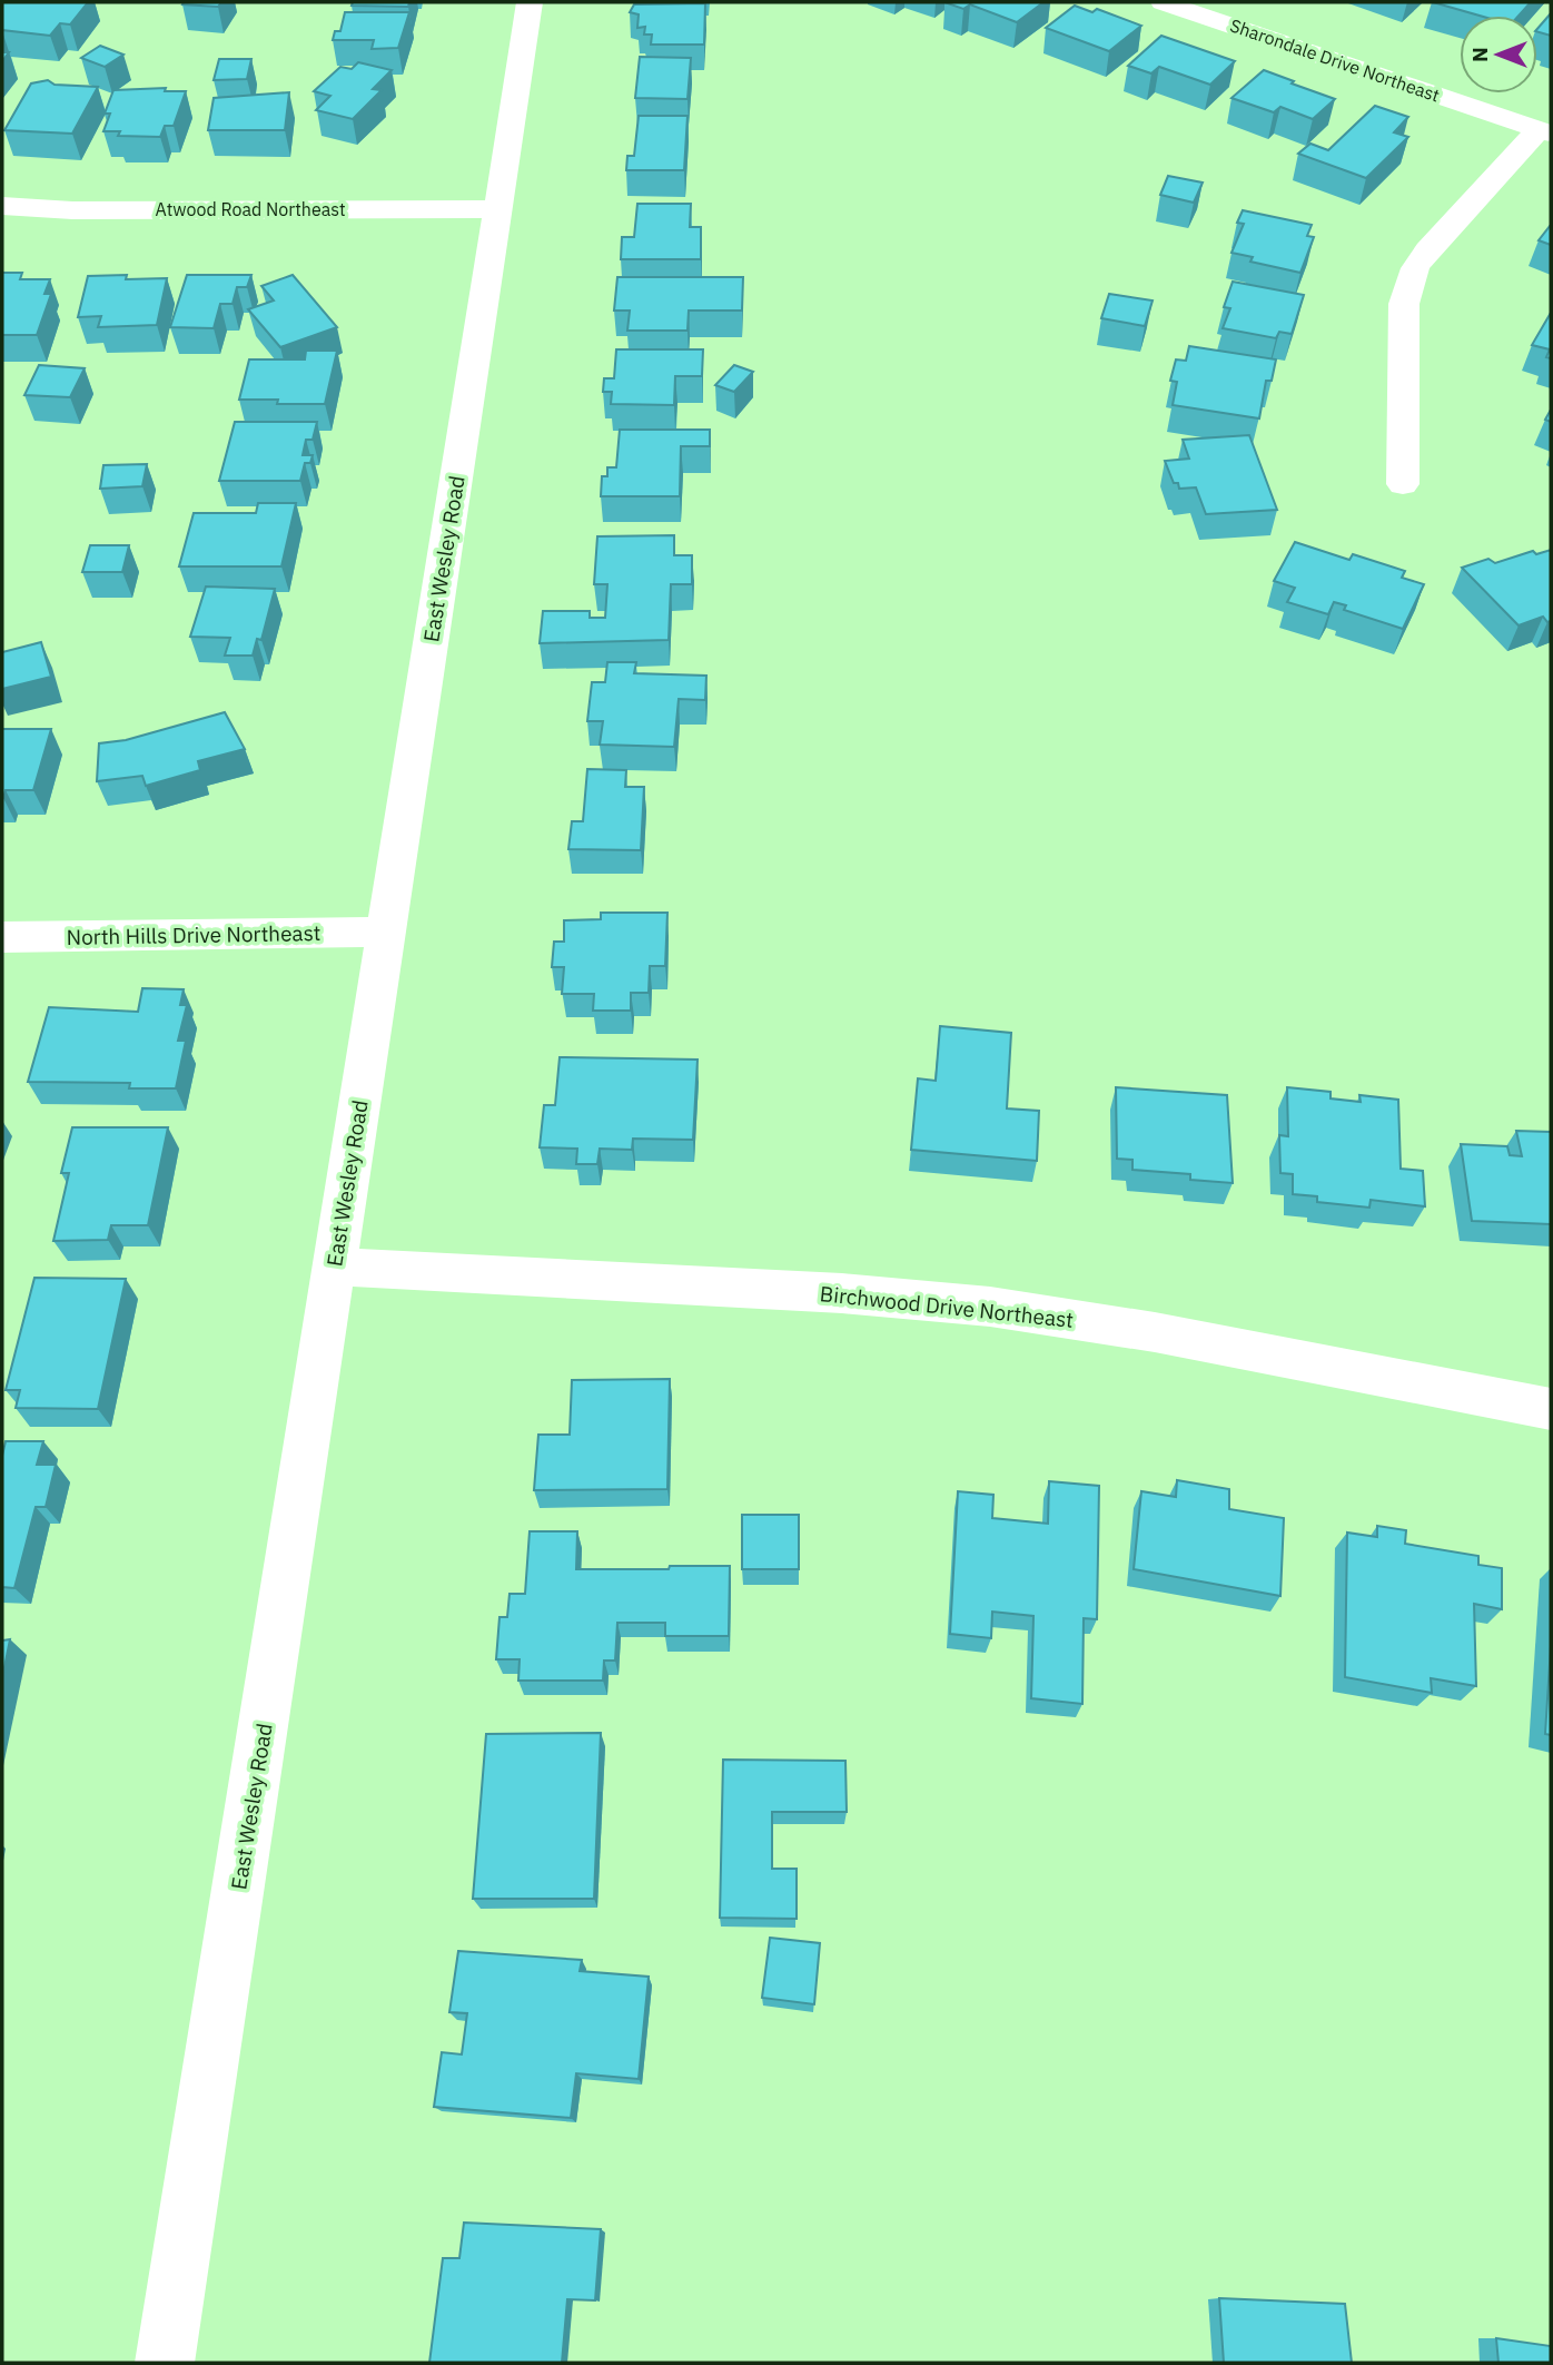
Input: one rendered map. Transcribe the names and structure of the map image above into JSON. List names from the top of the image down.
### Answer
{
  "streets": {
    "street": [
      "Sharondale Drive Northeast",
      "Atwood Road Northeast",
      "East Wesley Road",
      "North Hills Drive Northeast",
      "Birchwood Drive Northeast"
    ]
  },
  "crossings": [
    ["Atwood Road Northeast", "East Wesley Road"],
    ["East Wesley Road", "North Hills Drive Northeast"],
    ["East Wesley Road", "Birchwood Drive Northeast"]
  ],
  "north": "left"
}
